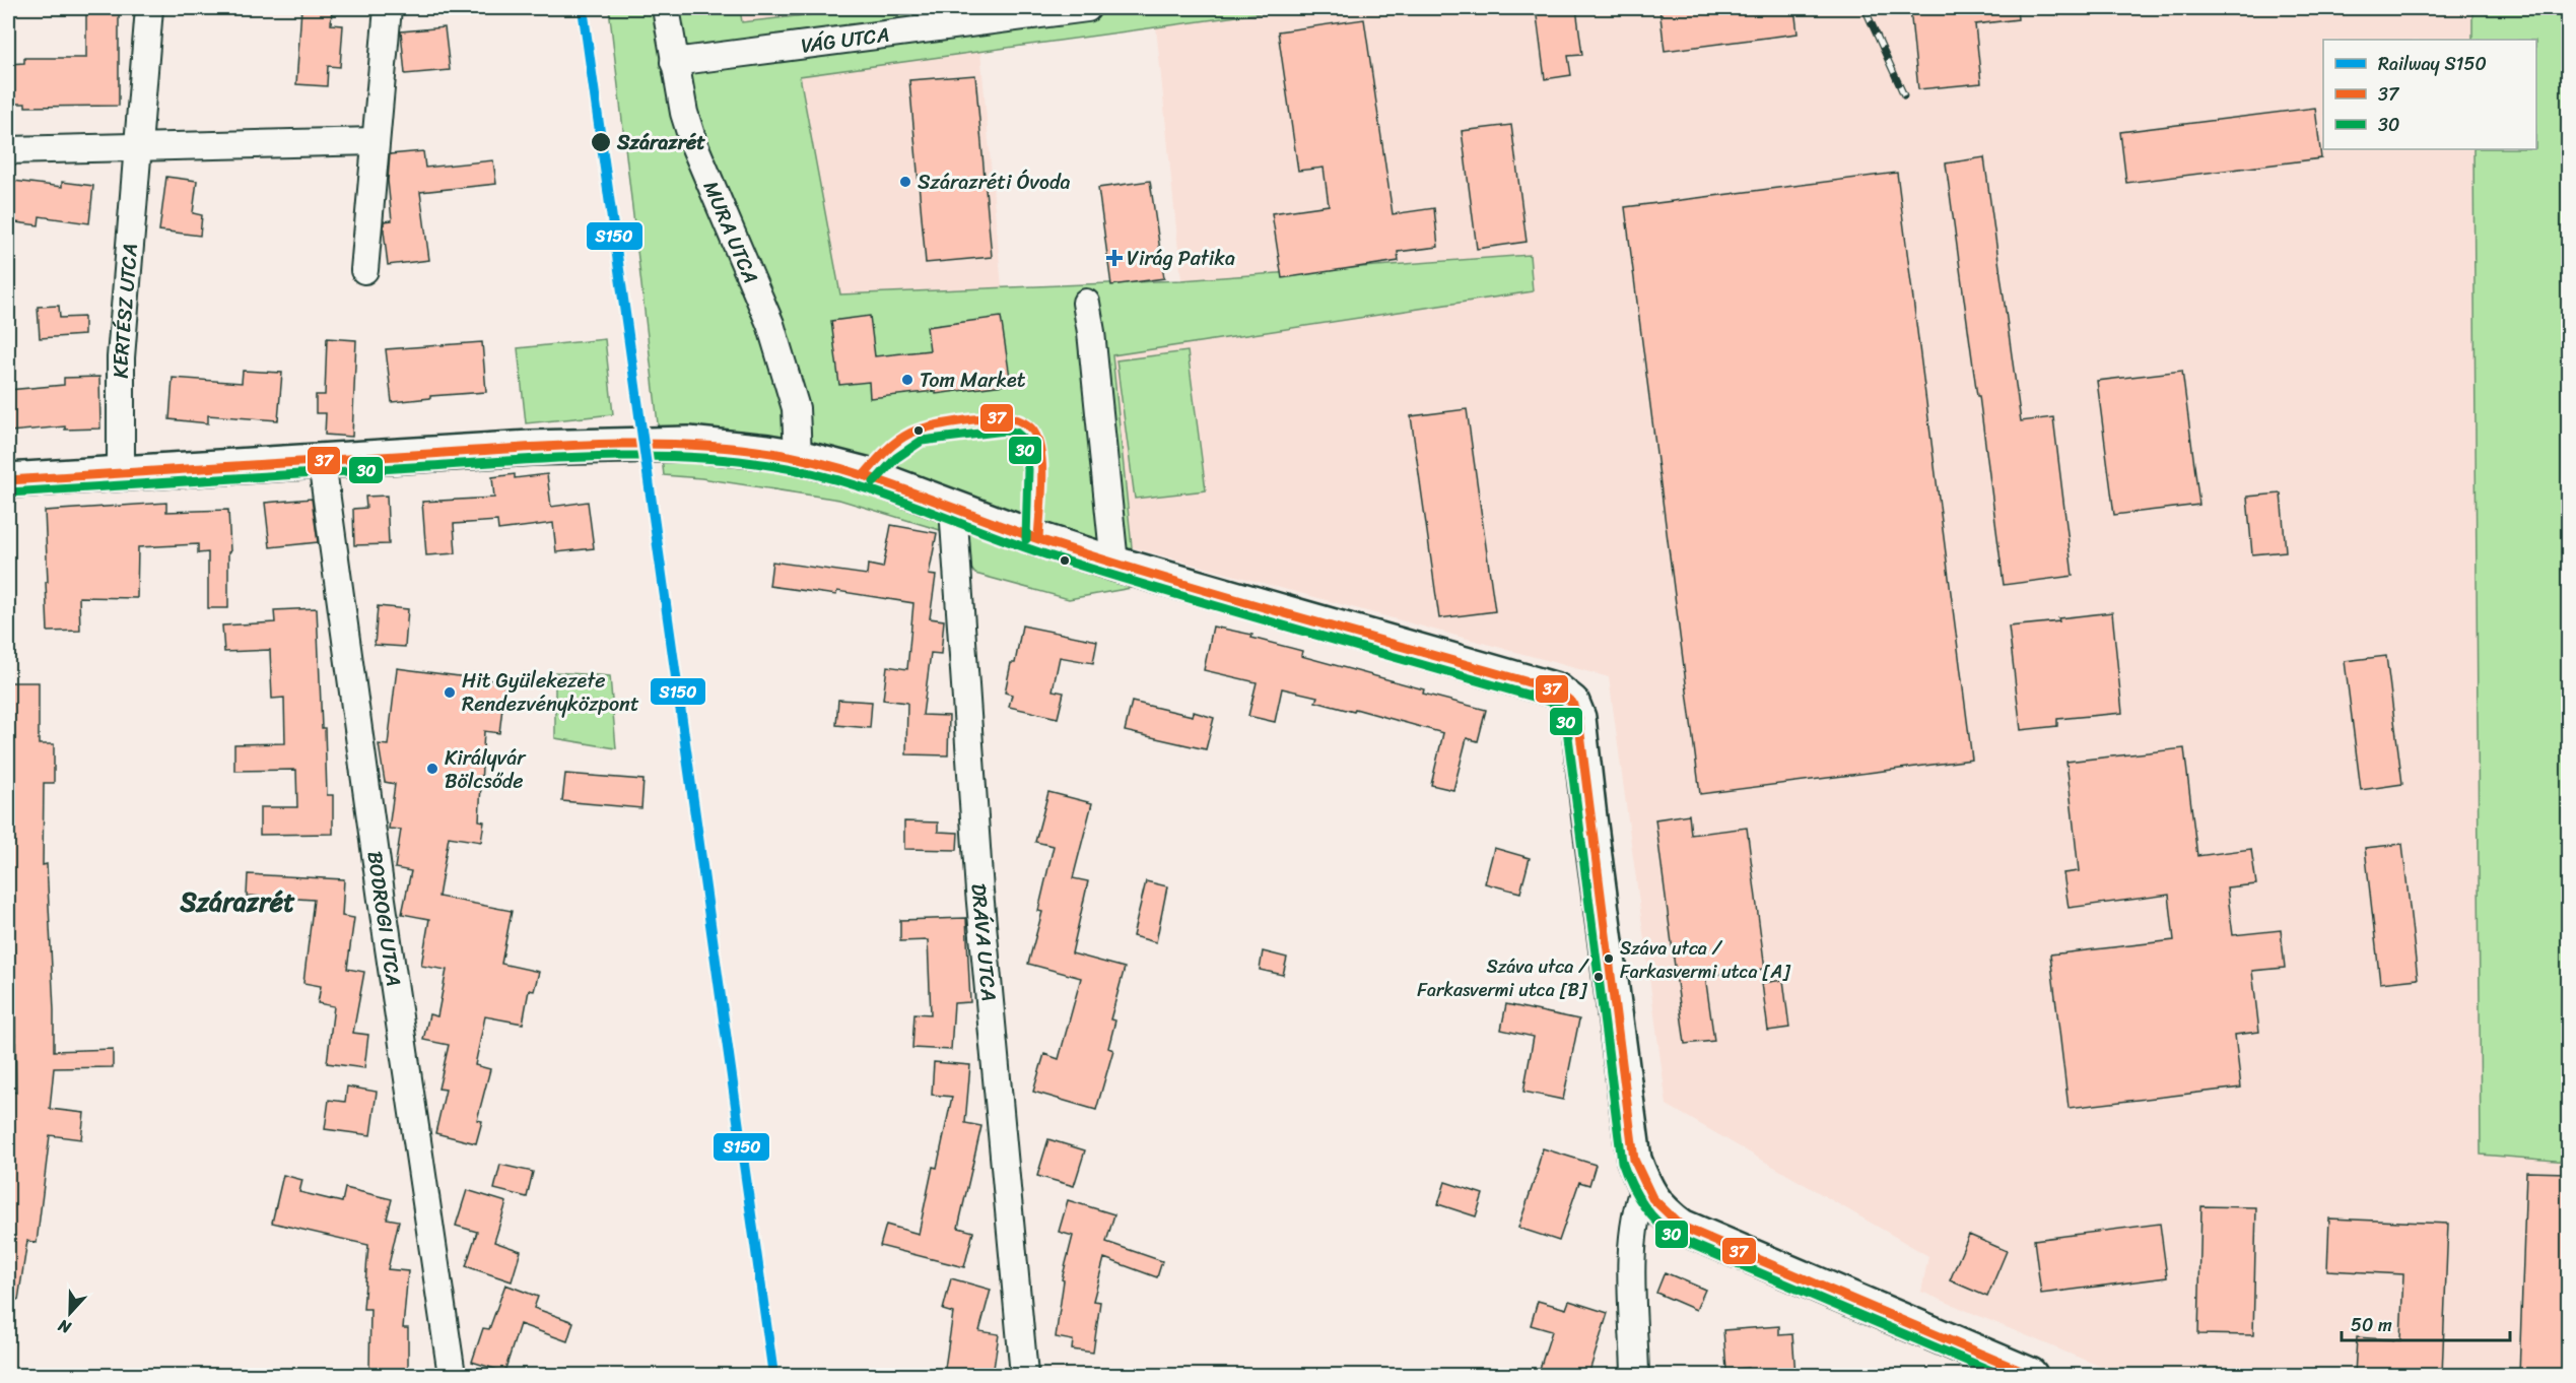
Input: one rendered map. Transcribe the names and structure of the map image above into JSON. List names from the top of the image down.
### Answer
{
  "streets": {
    "street": [
      "VÁG UTCA",
      "MURA UTCA",
      "KERTÉSZ UTCA",
      "BODROGI UTCA",
      "DRÁVA UTCA"
    ]
  },
  "crossings": [
    ["VÁG UTCA", "MURA UTCA"]
  ],
  "districts": ["Szárazrét"],
  "places": {
    "other": [
      "Szárazrét",
      "Szárazréti Óvoda",
      "Tom Market",
      "Hit Gyülekezete Rendezvényközpont",
      "Királyvár Bölcsőde",
      "Száva utca / Farkasvermi utca [A]",
      "Száva utca / Farkasvermi utca [B]"
    ],
    "health": ["Virág Patika"]
  },
  "lines": ["rail line S150", "transit line 37", "transit line 30"],
  "legend": ["Railway S150", "37", "30"],
  "scale_bar": "50 m",
  "north": "bottom"
}
